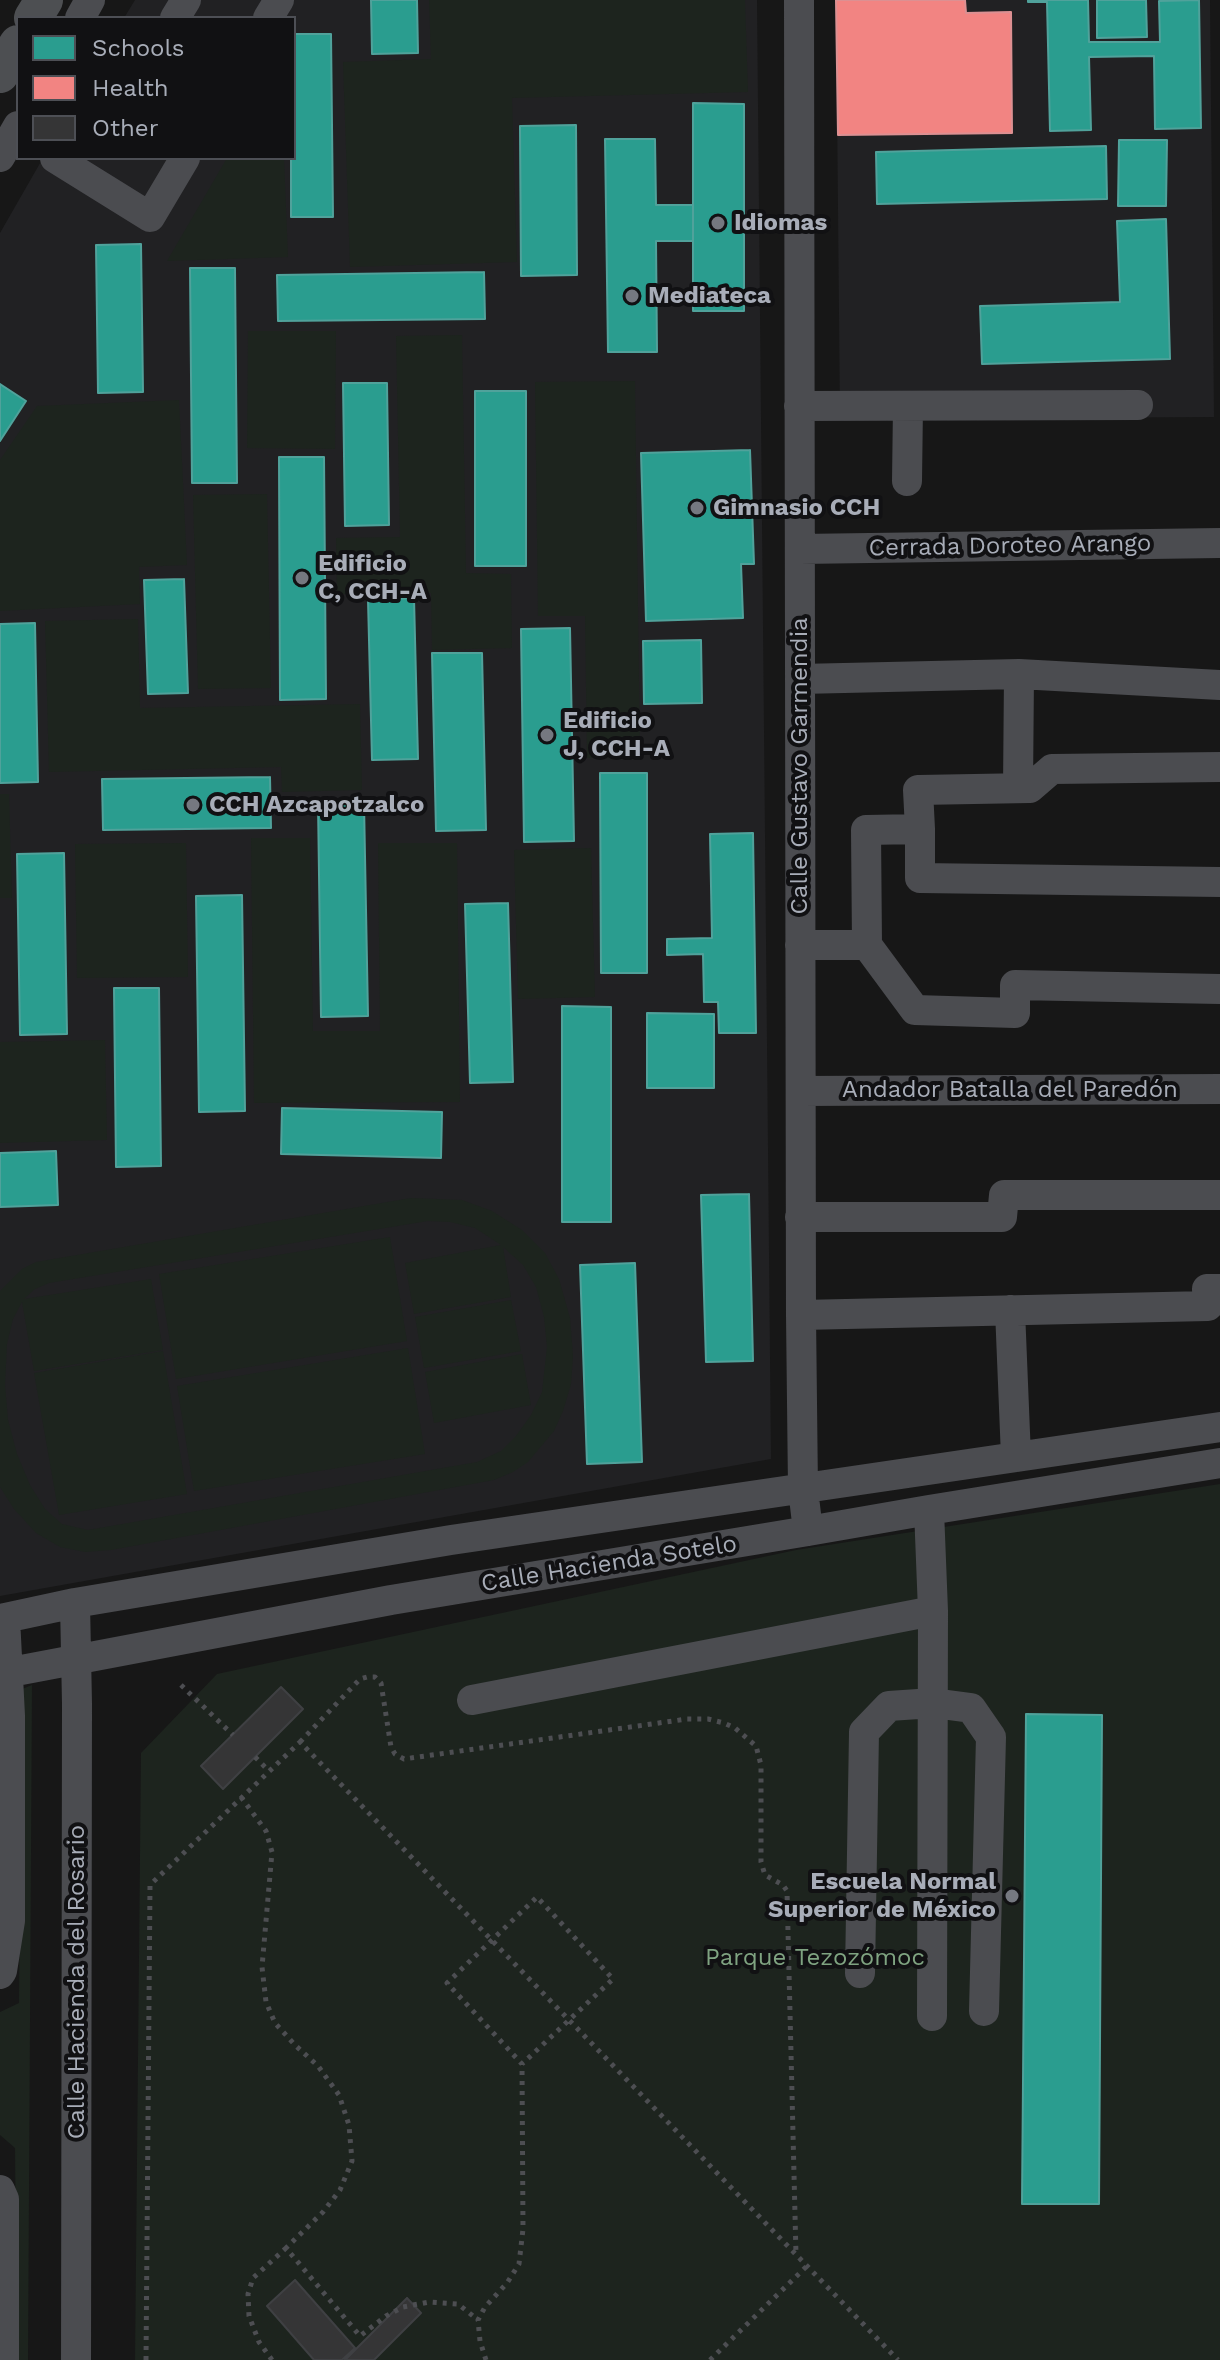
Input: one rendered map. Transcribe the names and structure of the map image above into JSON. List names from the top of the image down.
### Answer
{
  "streets": {
    "street": [
      "Cerrada Doroteo Arango",
      "Calle Gustavo Garmendia",
      "Andador Batalla del Paredón",
      "Calle Hacienda Sotelo",
      "Calle Hacienda del Rosario"
    ]
  },
  "crossings": [
    ["Cerrada Doroteo Arango", "Calle Gustavo Garmendia"],
    ["Calle Gustavo Garmendia", "Andador Batalla del Paredón"],
    ["Calle Gustavo Garmendia", "Calle Hacienda Sotelo"],
    ["Calle Hacienda Sotelo", "Calle Hacienda del Rosario"]
  ],
  "parks": ["Parque Tezozómoc"],
  "places": [
    "Idiomas",
    "Mediateca",
    "Gimnasio CCH",
    "Edificio C, CCH-A",
    "Edificio J, CCH-A",
    "CCH Azcapotzalco",
    "Escuela Normal Superior de México"
  ],
  "legend": ["Schools", "Health", "Other"]
}
